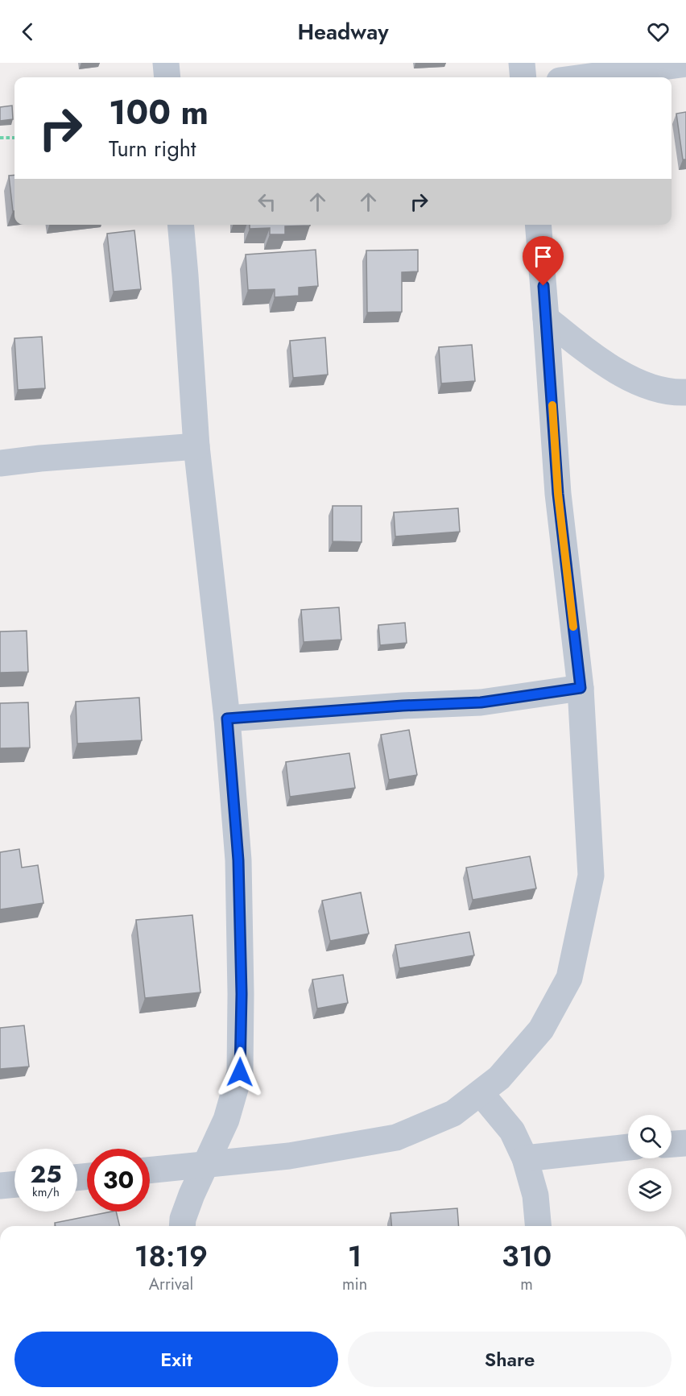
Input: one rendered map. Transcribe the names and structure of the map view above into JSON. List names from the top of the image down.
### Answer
{
  "page": {
    "header": "Headway",
    "turn": ["100 m", "Turn right"],
    "speed": "25 km/h",
    "limit": "30",
    "eta": [
      "18:19",
      "Arrival",
      "1",
      "min",
      "310",
      "m"
    ],
    "buttons": ["Exit", "Share"]
  }
}
